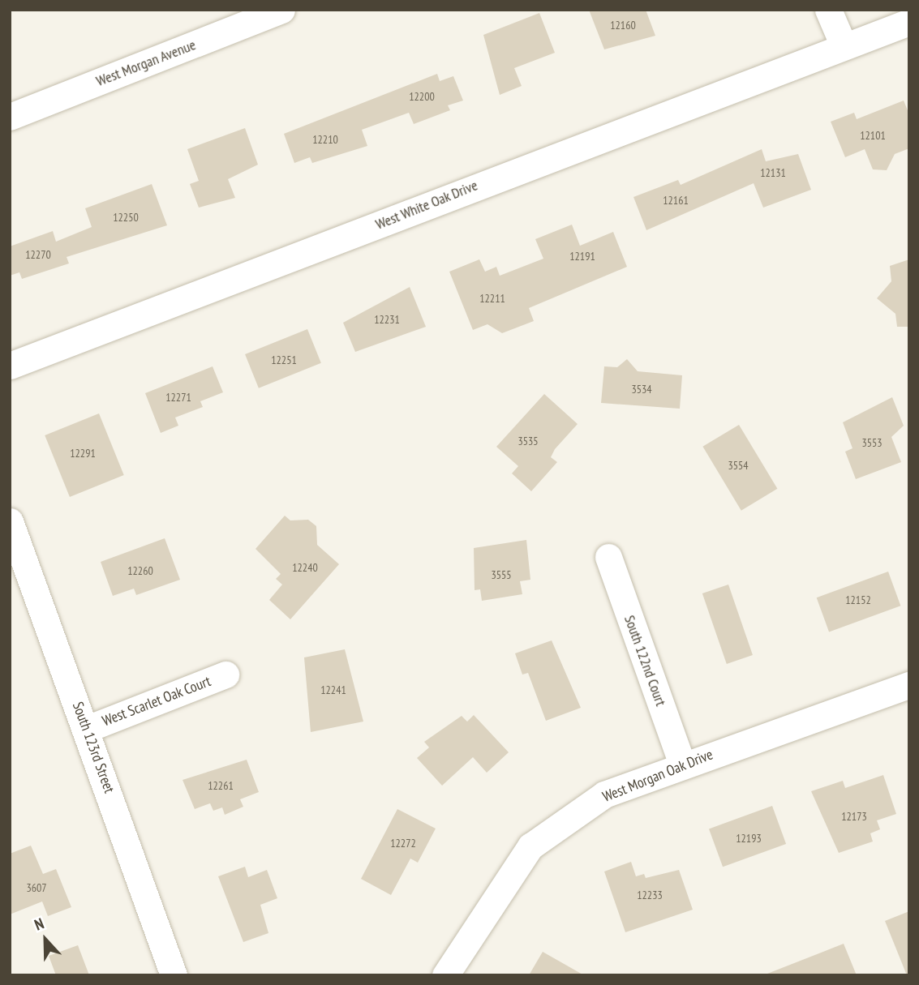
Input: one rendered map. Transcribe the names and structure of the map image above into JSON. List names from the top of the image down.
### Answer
{
  "streets": {
    "street": [
      "West Morgan Avenue",
      "West White Oak Drive",
      "South 122nd Court",
      "West Scarlet Oak Court",
      "South 123rd Street",
      "West Morgan Oak Drive"
    ]
  },
  "crossings": [
    ["South 122nd Court", "West Morgan Oak Drive"],
    ["West Scarlet Oak Court", "South 123rd Street"]
  ],
  "house_numbers": [
    "12160",
    "12200",
    "12101",
    "12210",
    "12131",
    "12161",
    "12250",
    "12270",
    "12191",
    "12211",
    "12231",
    "12251",
    "3534",
    "12271",
    "3535",
    "3553",
    "12291",
    "3554",
    "12240",
    "12260",
    "3555",
    "12152",
    "12241",
    "12261",
    "12173",
    "12193",
    "12272",
    "3607",
    "12233"
  ],
  "north": "top"
}
